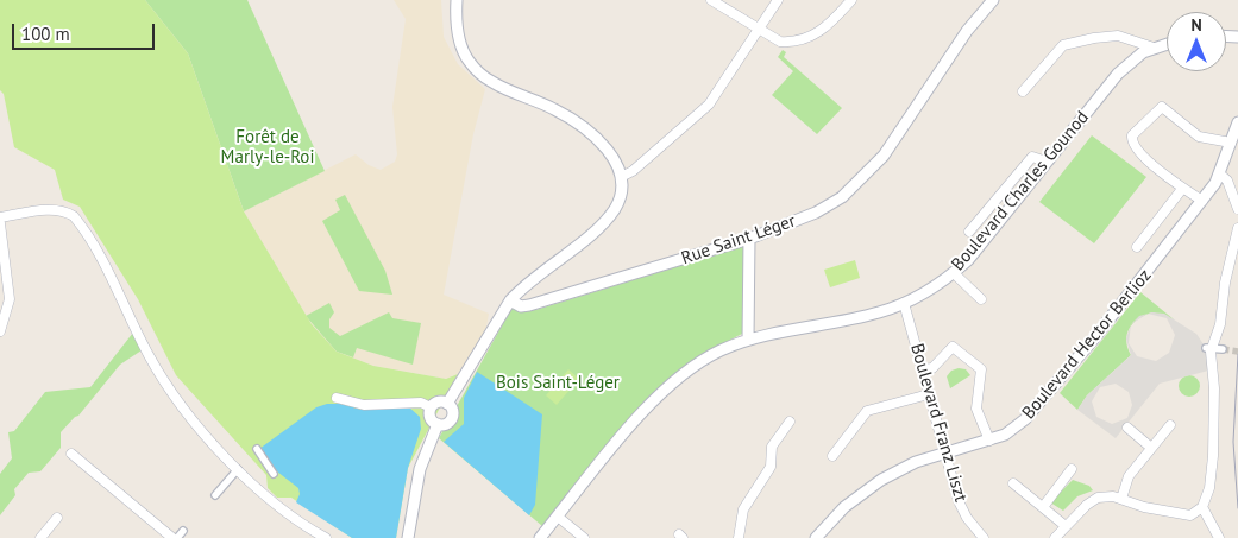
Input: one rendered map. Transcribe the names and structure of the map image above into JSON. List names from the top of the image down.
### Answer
{
  "streets": {
    "street": [
      "Boulevard Charles Gounod",
      "Rue Saint Léger",
      "Boulevard Hector Berlioz",
      "Boulevard Franz Liszt"
    ]
  },
  "crossings": [
    ["Boulevard Charles Gounod", "Boulevard Franz Liszt"],
    ["Boulevard Hector Berlioz", "Boulevard Franz Liszt"]
  ],
  "parks": ["Forêt de Marly-le-Roi", "Bois Saint-Léger"],
  "scale_bar": "100 m",
  "north": "top"
}
